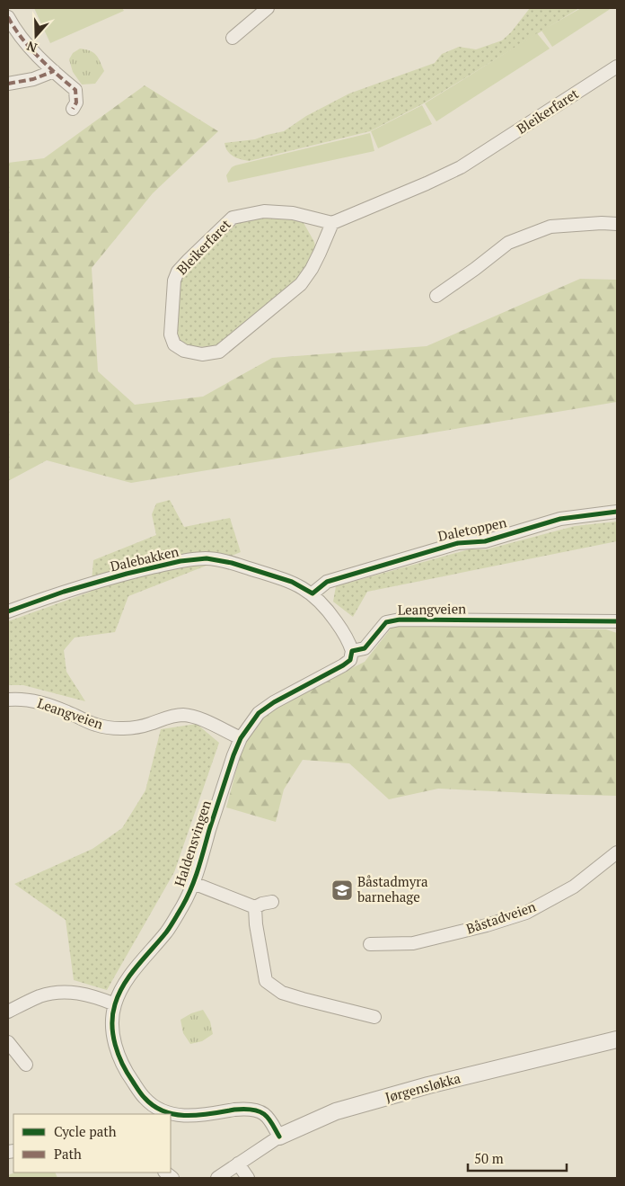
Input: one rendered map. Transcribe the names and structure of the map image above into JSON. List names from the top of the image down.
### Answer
{
  "streets": {
    "street": [
      "Bleikerfaret",
      "Daletoppen",
      "Dalebakken",
      "Leangveien",
      "Haldensvingen",
      "Båstadveien",
      "Jørgensløkka"
    ]
  },
  "crossings": [
    ["Daletoppen", "Dalebakken"],
    ["Leangveien", "Haldensvingen"],
    ["Haldensvingen", "Jørgensløkka"]
  ],
  "places": {
    "school or university": ["Båstadmyra barnehage"]
  },
  "legend": ["Cycle path", "Path"],
  "scale_bar": "50 m",
  "north": "bottom"
}
